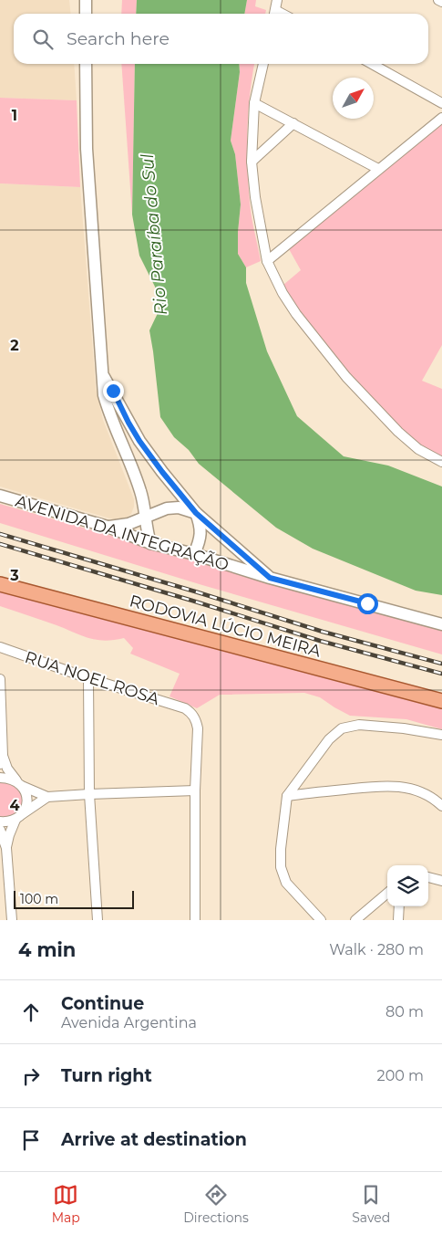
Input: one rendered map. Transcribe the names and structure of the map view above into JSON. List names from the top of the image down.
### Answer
{
  "streets": {
    "main road": ["RODOVIA LÚCIO MEIRA"],
    "street": ["AVENIDA DA INTEGRAÇÃO", "RUA NOEL ROSA"]
  },
  "water": ["Rio Paraíba do Sul"],
  "scale_bar": "100 m",
  "north": "top right",
  "page": {
    "search": "Search here",
    "scale": "100 m",
    "heading": ["4 min", "Walk · 280 m"],
    "list": [
      ["Continue", "Avenida Argentina", "80 m"],
      ["Turn right", "200 m"],
      "Arrive at destination"
    ],
    "nav": ["Map", "Directions", "Saved"]
  },
  "grid": {
    "rows": [
      "1",
      "2",
      "3",
      "4"
    ]
  }
}
